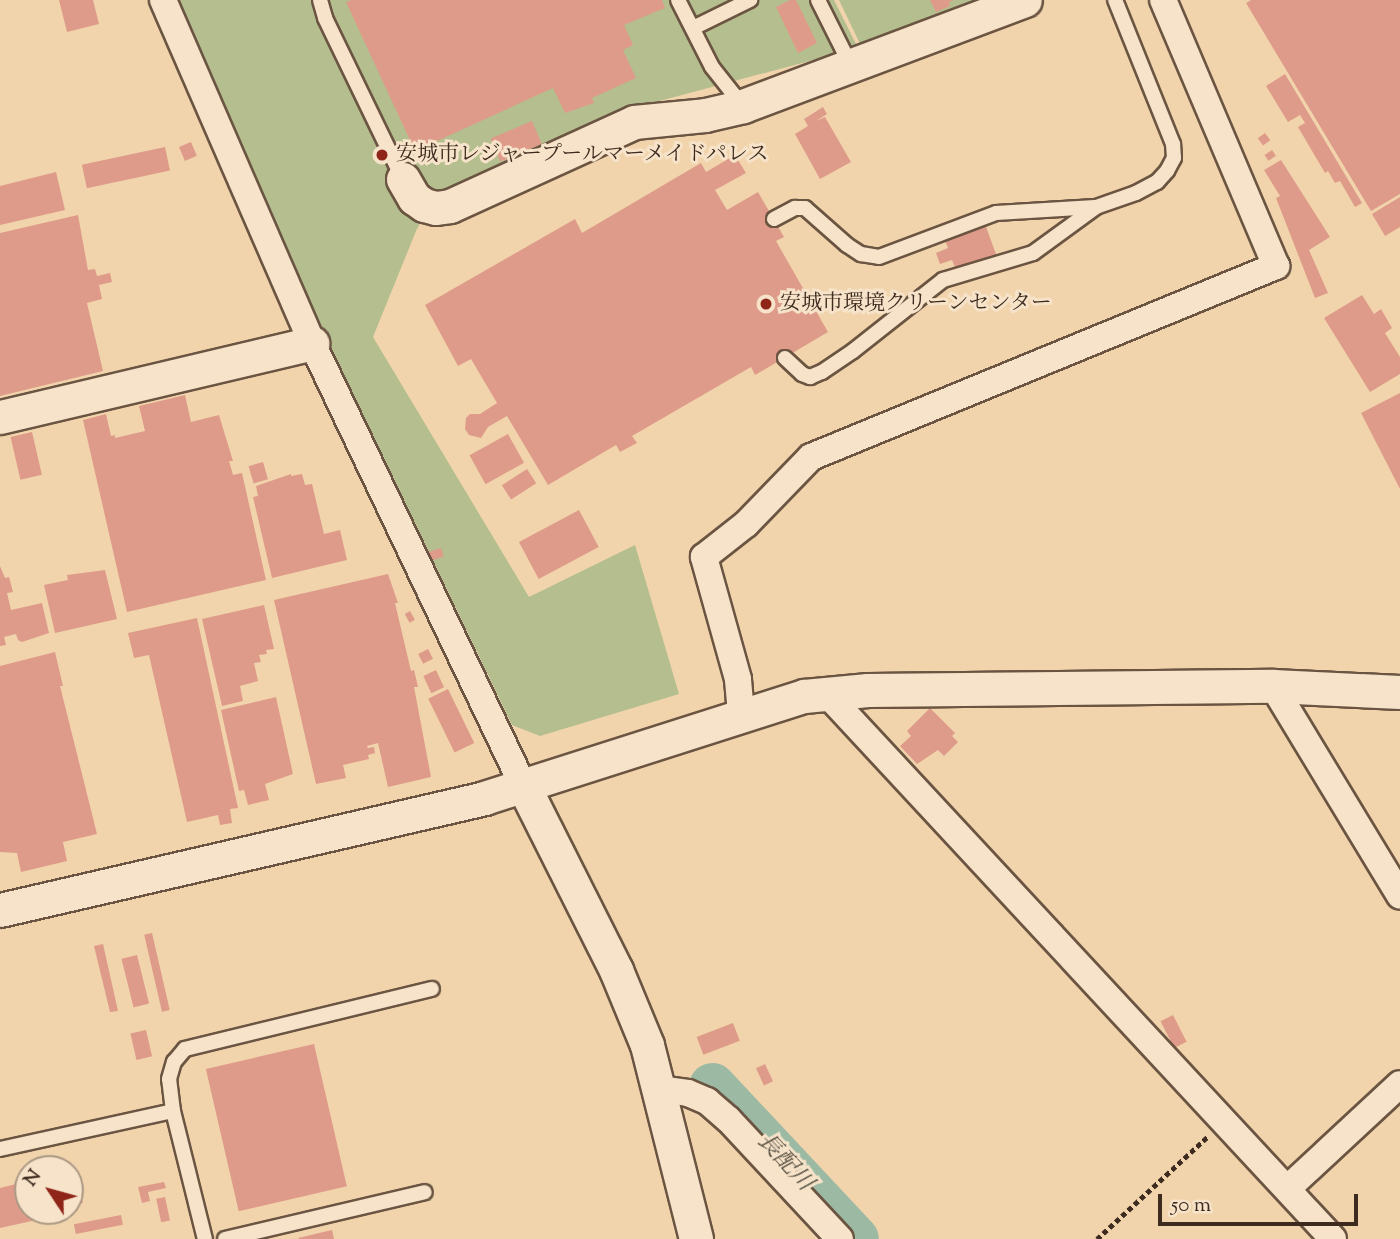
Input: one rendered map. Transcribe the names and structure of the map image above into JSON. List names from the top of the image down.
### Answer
{
  "water": ["長配川"],
  "places": ["安城市レジャープールマーメイドパレス", "安城市環境クリーンセンター"],
  "scale_bar": "50 m",
  "north": "top left"
}
